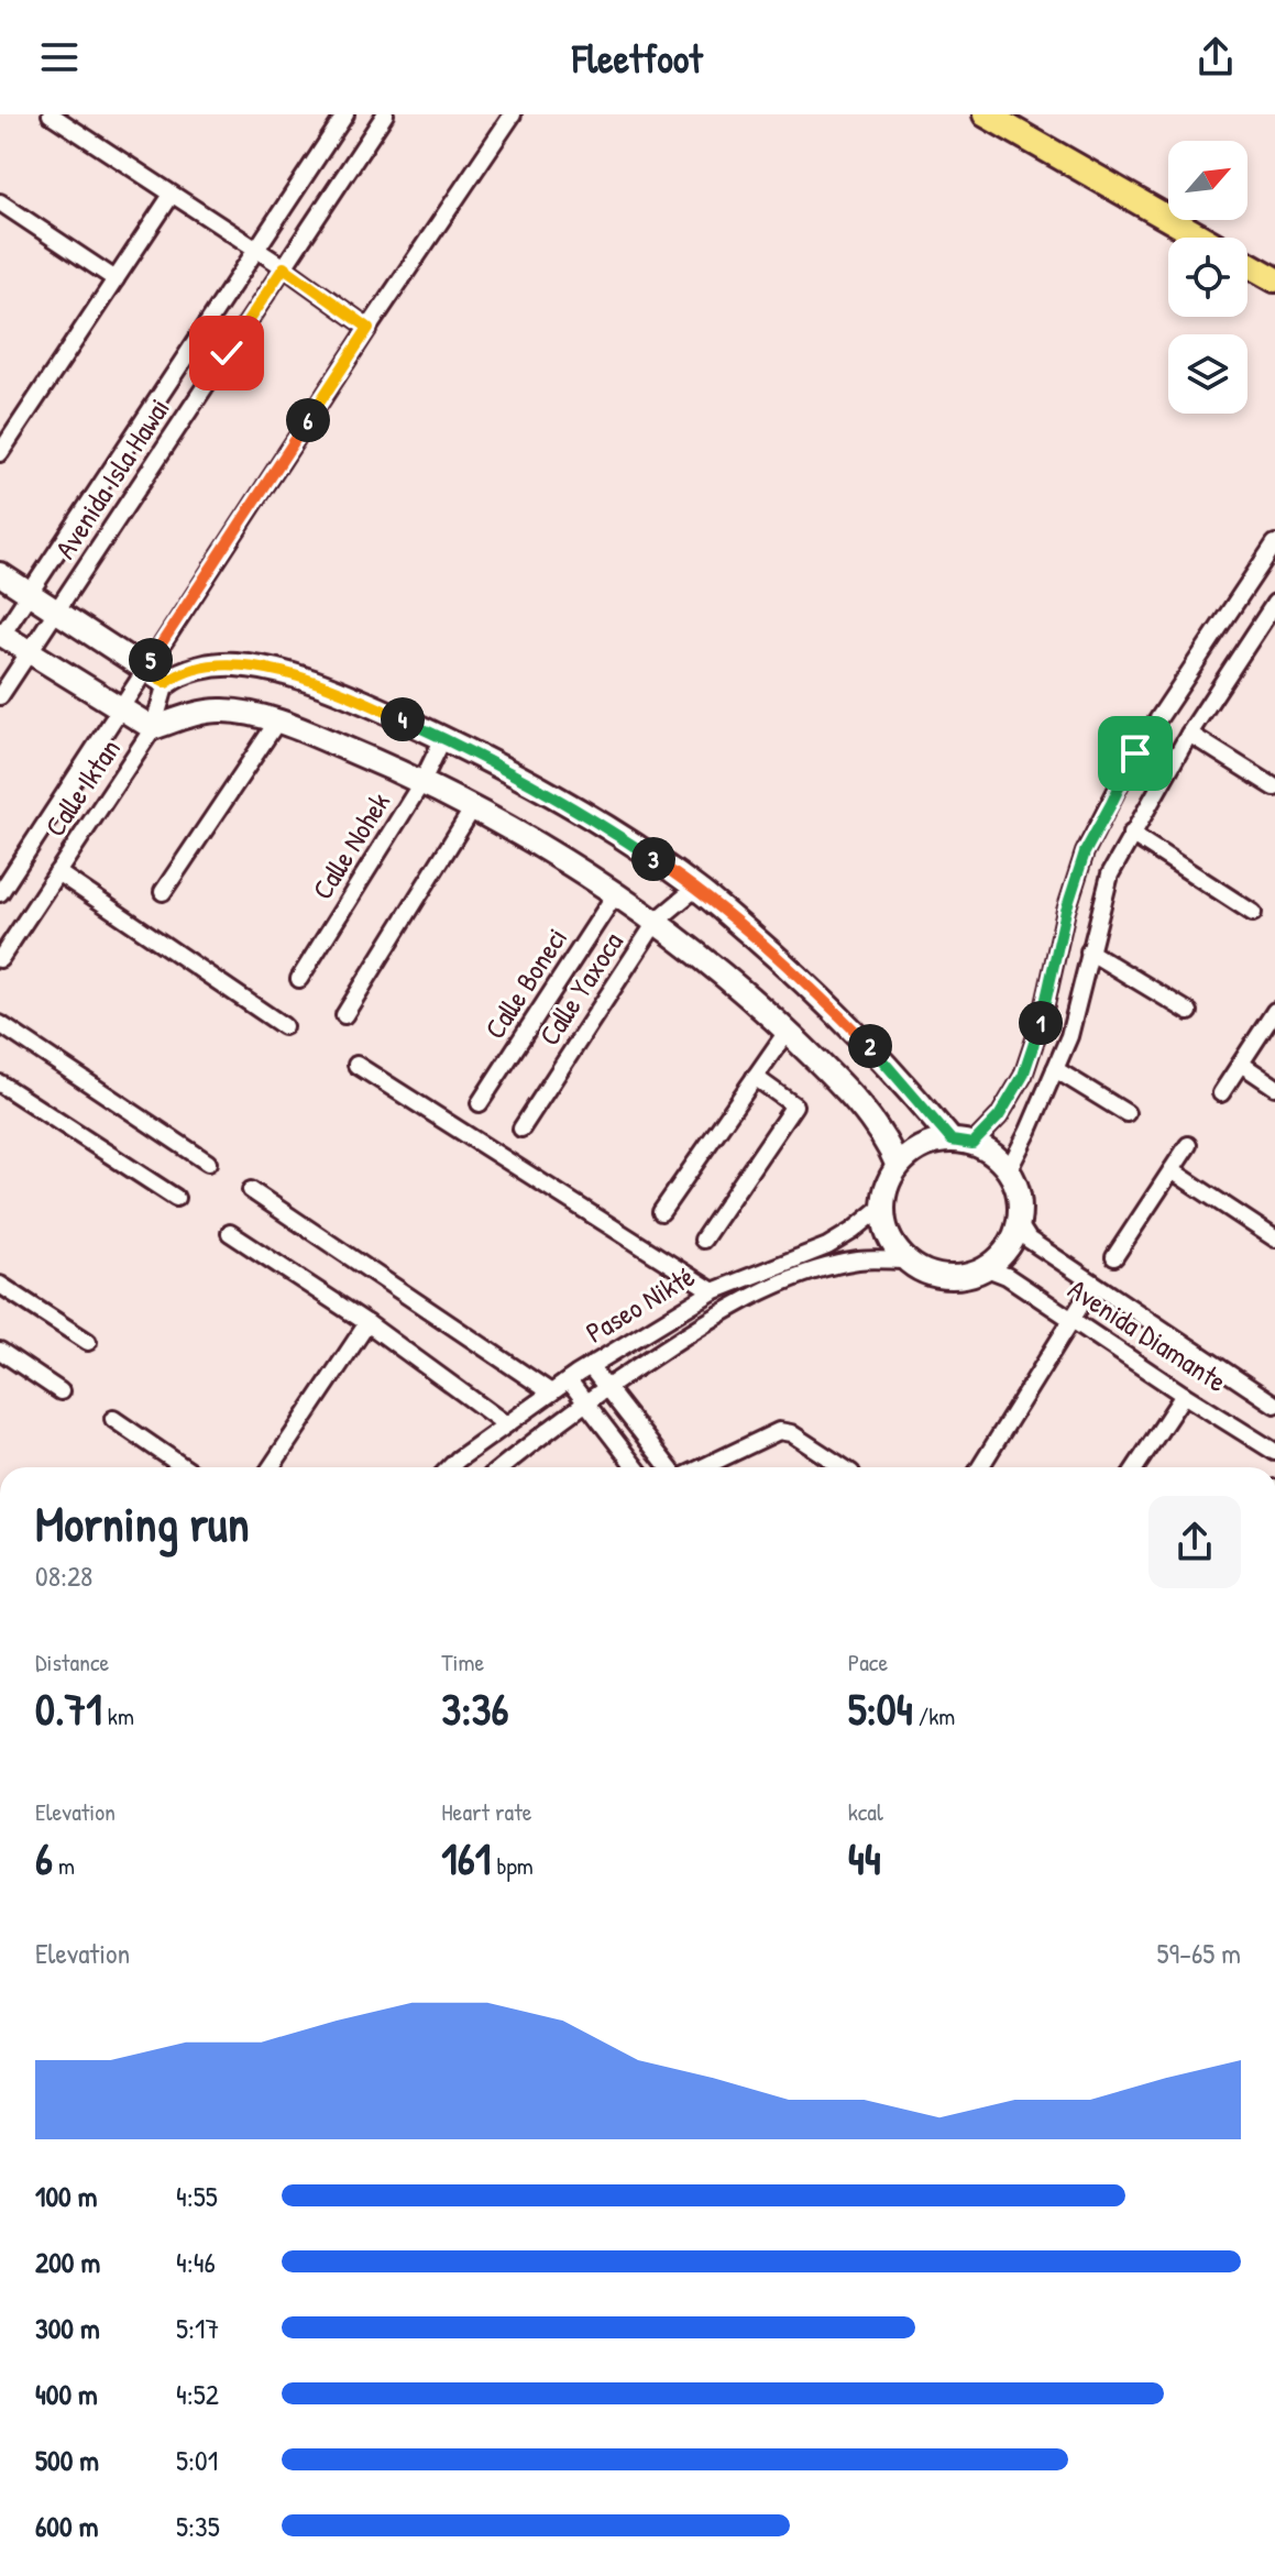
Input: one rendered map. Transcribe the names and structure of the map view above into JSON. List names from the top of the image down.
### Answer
{
  "streets": {
    "street": [
      "Avenida Isla Hawai",
      "Calle Iktan",
      "Calle Nohek",
      "Calle Boneci",
      "Calle Yaxoca",
      "Paseo Nikté",
      "Avenida Diamante"
    ]
  },
  "crossings": [
    ["Paseo Nikté", "Avenida Diamante"]
  ],
  "north": "top right",
  "page": {
    "header": "Fleetfoot",
    "pins": [
      "6",
      "5",
      "4",
      "3",
      "1",
      "2"
    ],
    "heading": ["Morning run", "08:28"],
    "stats": [
      ["Distance", "0.71 km"],
      ["Time", "3:36"],
      ["Pace", "5:04 /km"],
      ["Elevation", "6 m"],
      ["Heart rate", "161 bpm"],
      ["kcal", "44"]
    ],
    "chart": ["Elevation", "59–65 m"],
    "list": [
      {
        "name": "100 m",
        "note": "4:55"
      },
      {
        "name": "200 m",
        "note": "4:46"
      },
      {
        "name": "300 m",
        "note": "5:17"
      },
      {
        "name": "400 m",
        "note": "4:52"
      },
      {
        "name": "500 m",
        "note": "5:01"
      },
      {
        "name": "600 m",
        "note": "5:35"
      }
    ]
  }
}
